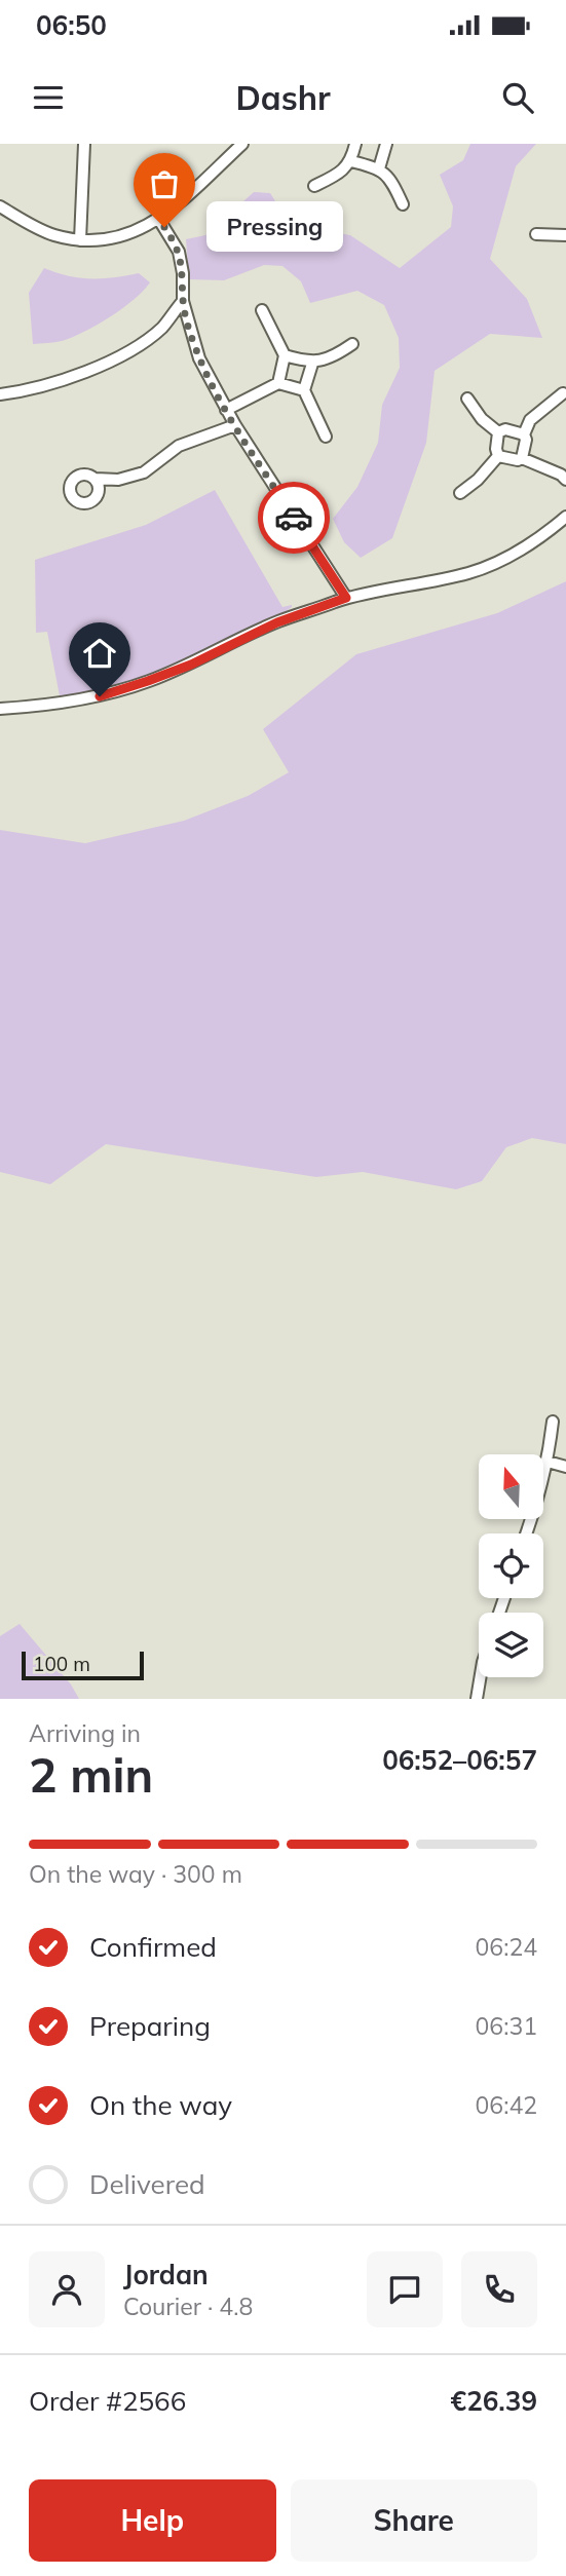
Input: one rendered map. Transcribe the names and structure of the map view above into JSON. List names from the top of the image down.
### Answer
{
  "places": ["Pressing"],
  "scale_bar": "100 m",
  "north": "top",
  "page": {
    "status": "06:50",
    "header": "Dashr",
    "bubble": "Pressing",
    "scale": "100 m",
    "heading": ["2 min", "Arriving in", "06:52–06:57"],
    "panel": [
      "Jordan",
      "Courier · 4.8",
      "Order #2566",
      "€26.39"
    ],
    "bar": "On the way · 300 m",
    "list": [
      ["Confirmed", "06:24"],
      ["Preparing", "06:31"],
      ["On the way", "06:42"],
      "Delivered"
    ],
    "buttons": ["Help", "Share"]
  }
}
